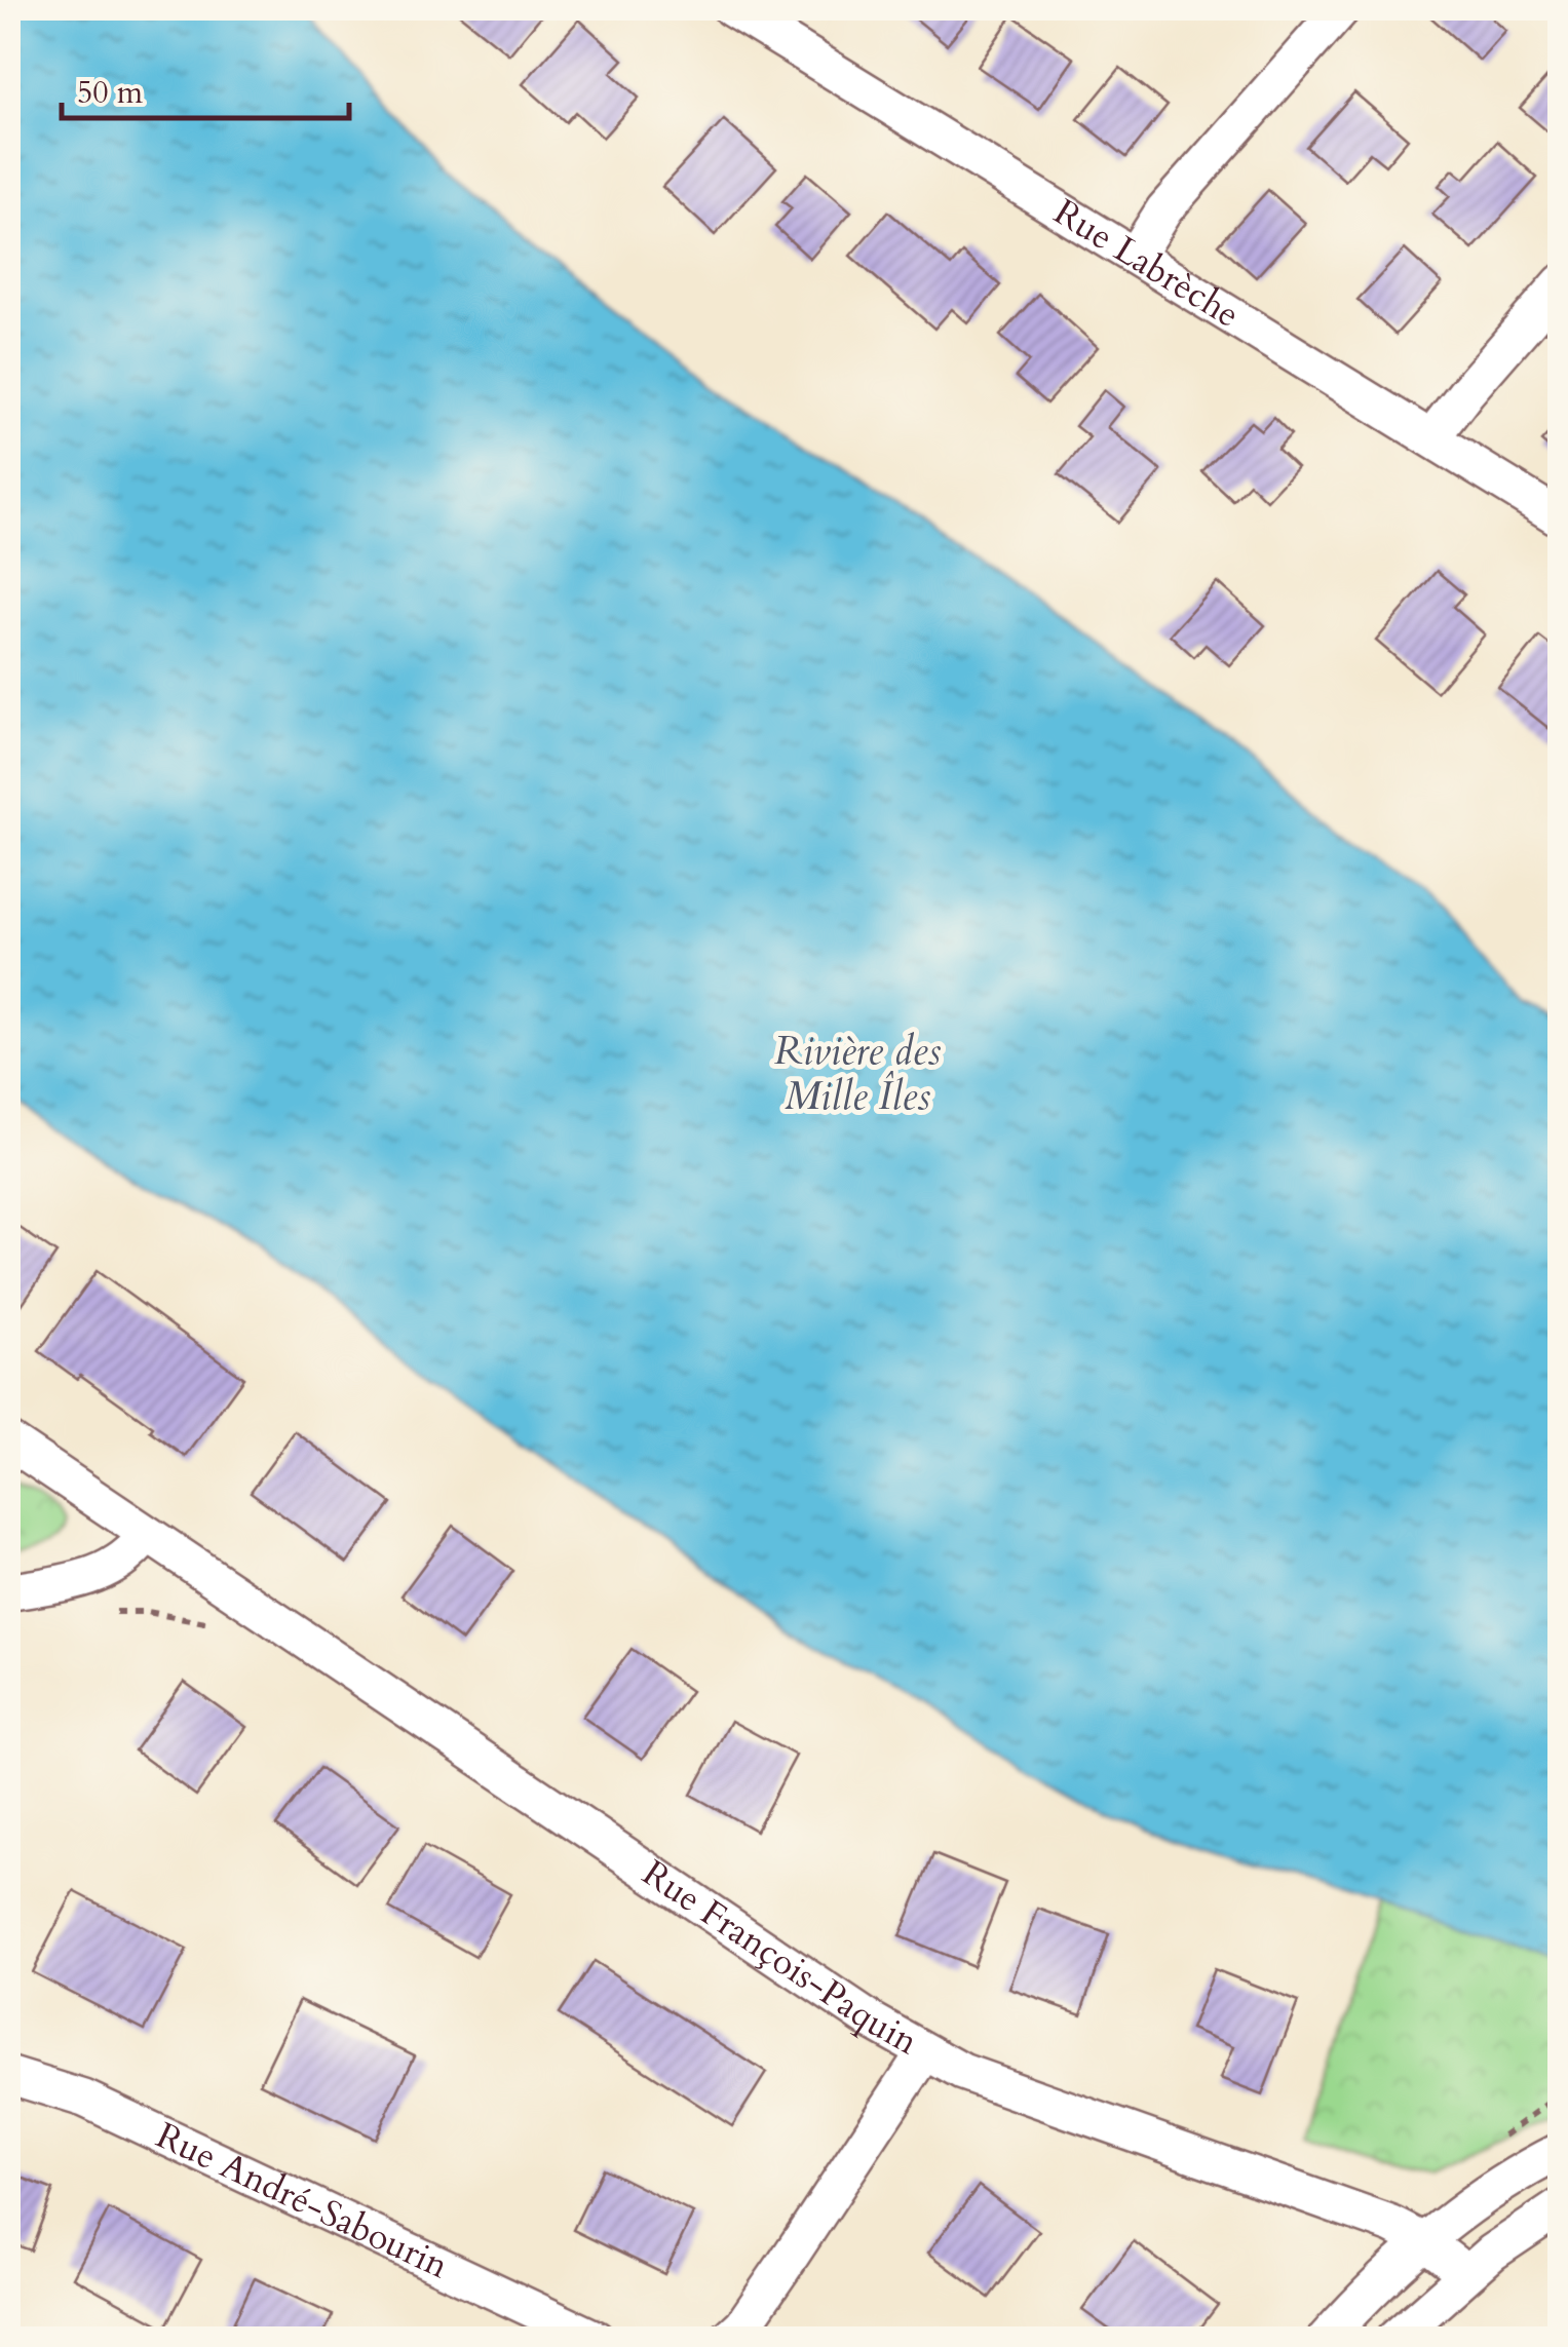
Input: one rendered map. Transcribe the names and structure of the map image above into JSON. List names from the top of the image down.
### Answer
{
  "streets": {
    "street": ["Rue Labrèche", "Rue François-Paquin", "Rue André-Sabourin"]
  },
  "water": ["Rivière des Mille Îles"],
  "scale_bar": "50 m"
}
